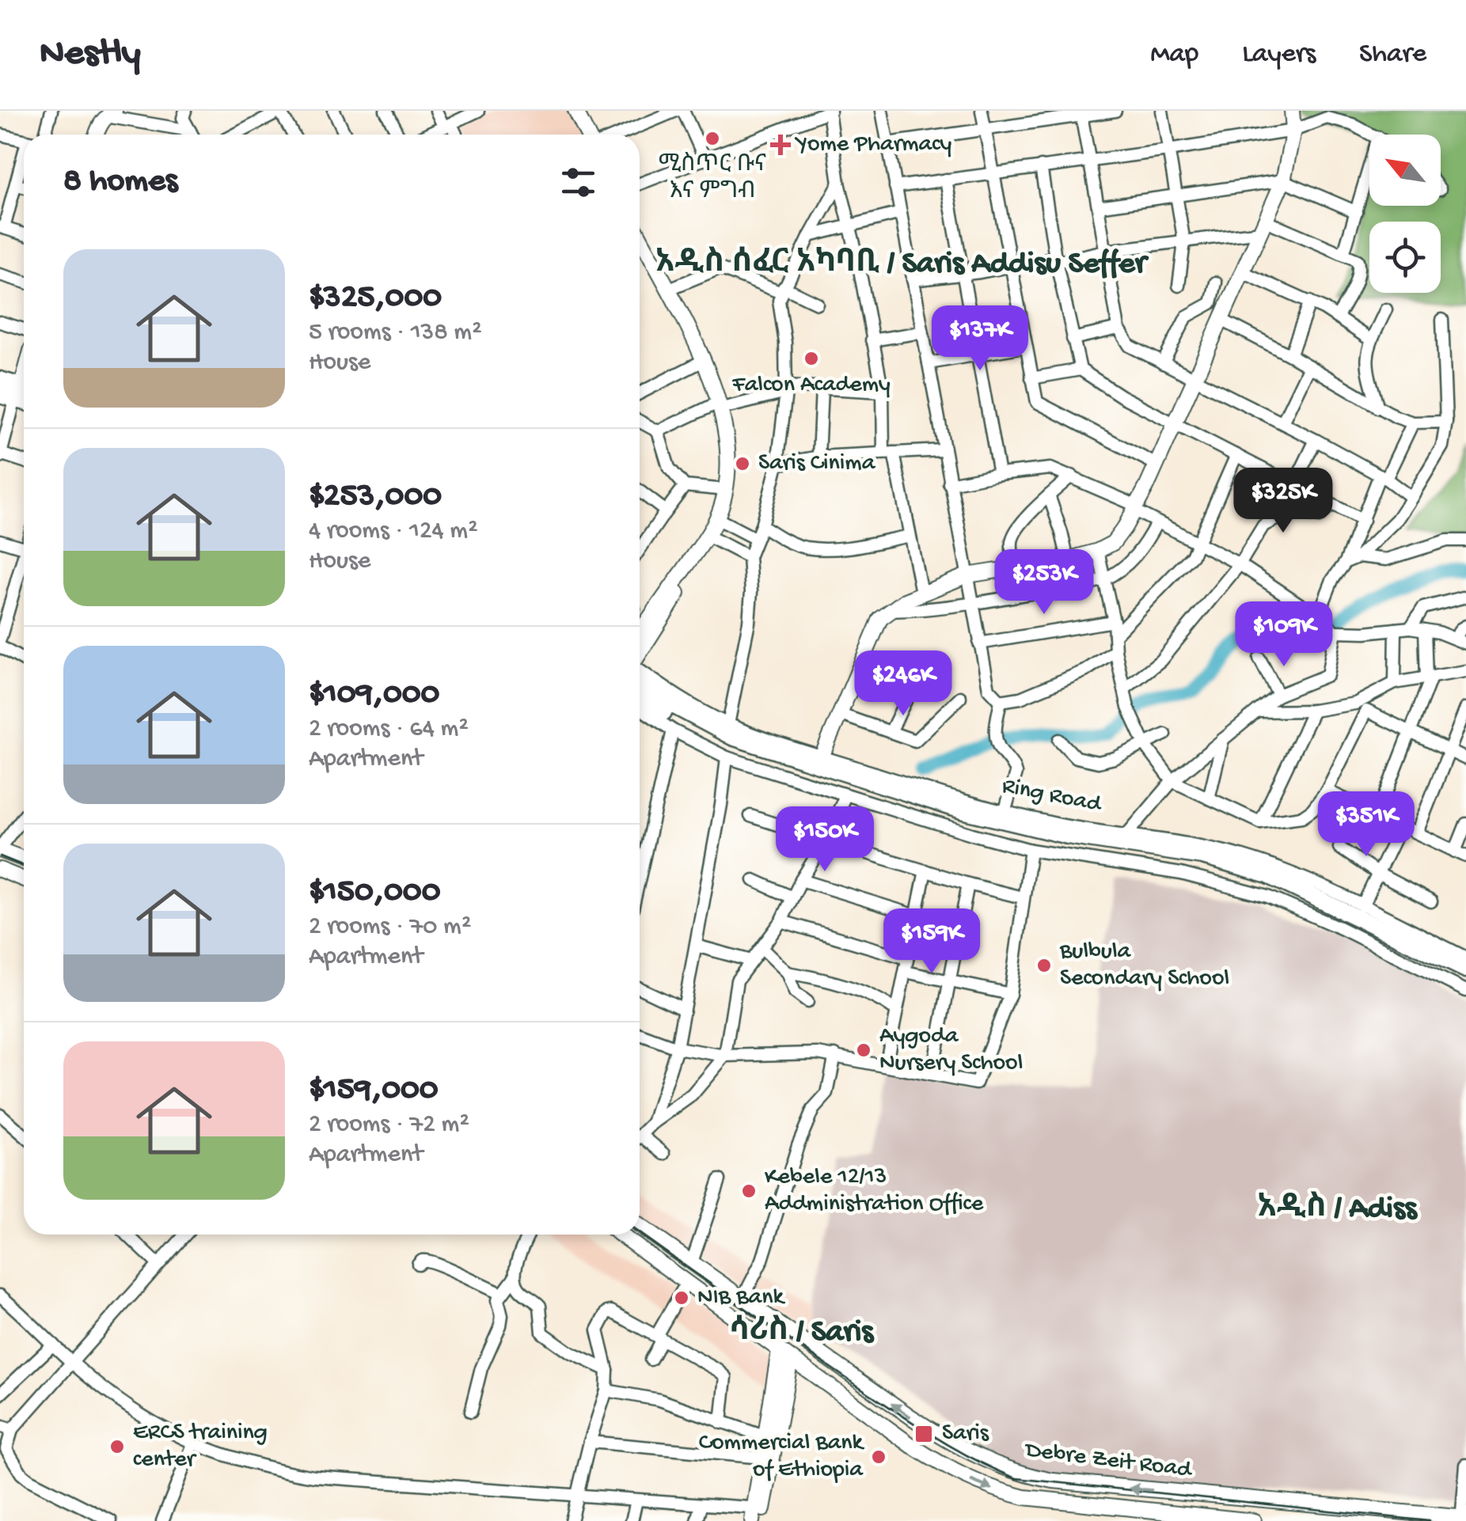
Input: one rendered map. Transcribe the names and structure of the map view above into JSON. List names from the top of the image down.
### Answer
{
  "streets": {
    "highway": ["Ring Road"],
    "main road": ["Debre Zeit Road"]
  },
  "districts": ["አዲስ ሰፈር አካባቢ / Saris Addisu Seffer", "አዲስ / Adiss", "ሳሪስ / Saris"],
  "places": {
    "other": [
      "ሚስጥር ቡና እና ምግብ",
      "Falcon Academy",
      "Saris Cinima",
      "Bulbula Secondary School",
      "Aygoda Nursery School",
      "Kebele 12/13 Addministration Office",
      "NIB Bank",
      "ERCS training center",
      "Commercial Bank of Ethiopia"
    ],
    "health": ["Yome Pharmacy"],
    "transit": ["Saris"]
  },
  "north": "top left",
  "page": {
    "header": "Nestly",
    "nav": ["Map", "Layers", "Share"],
    "heading": "8 homes",
    "list": [
      {
        "name": "$325,000",
        "note": "5 rooms · 138 m² · House"
      },
      {
        "name": "$253,000",
        "note": "4 rooms · 124 m² · House"
      },
      {
        "name": "$109,000",
        "note": "2 rooms · 64 m² · Apartment"
      },
      {
        "name": "$150,000",
        "note": "2 rooms · 70 m² · Apartment"
      },
      {
        "name": "$159,000",
        "note": "2 rooms · 72 m² · Apartment"
      }
    ],
    "price": [
      "$137K",
      "$325K",
      "$253K",
      "$109K",
      "$246K",
      "$351K",
      "$150K",
      "$159K"
    ]
  }
}
